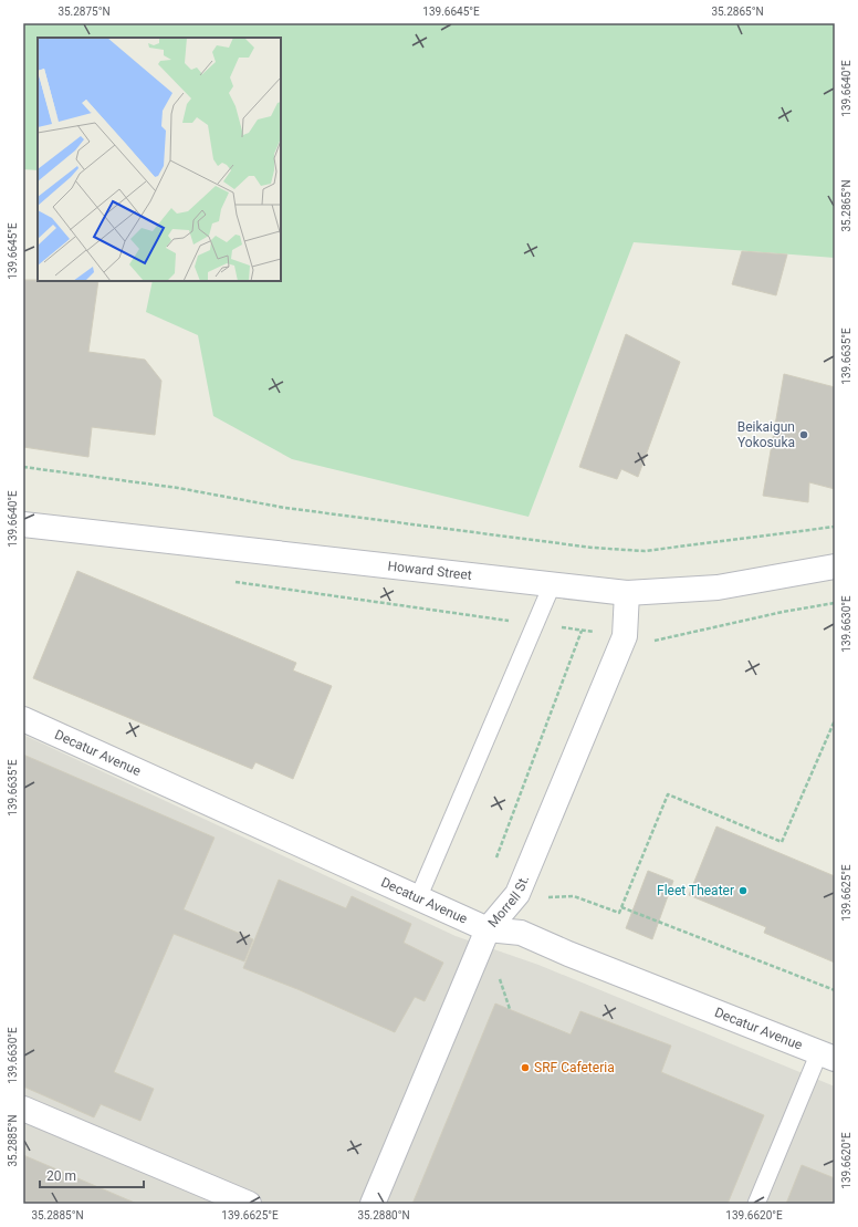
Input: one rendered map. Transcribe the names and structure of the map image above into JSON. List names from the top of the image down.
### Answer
{
  "streets": {
    "street": ["Howard Street", "Decatur Avenue", "Morrell St."]
  },
  "crossings": [
    ["Howard Street", "Morrell St."],
    ["Decatur Avenue", "Morrell St."]
  ],
  "places": ["Beikaigun Yokosuka", "Fleet Theater", "SRF Cafeteria"],
  "scale_bar": "20 m",
  "coordinates": [
    "35.2875°N",
    "139.6645°E",
    "35.2865°N",
    "139.6640°E",
    "139.6635°E",
    "139.6630°E",
    "139.6625°E",
    "35.2885°N",
    "139.6620°E",
    "35.2880°N"
  ]
}
